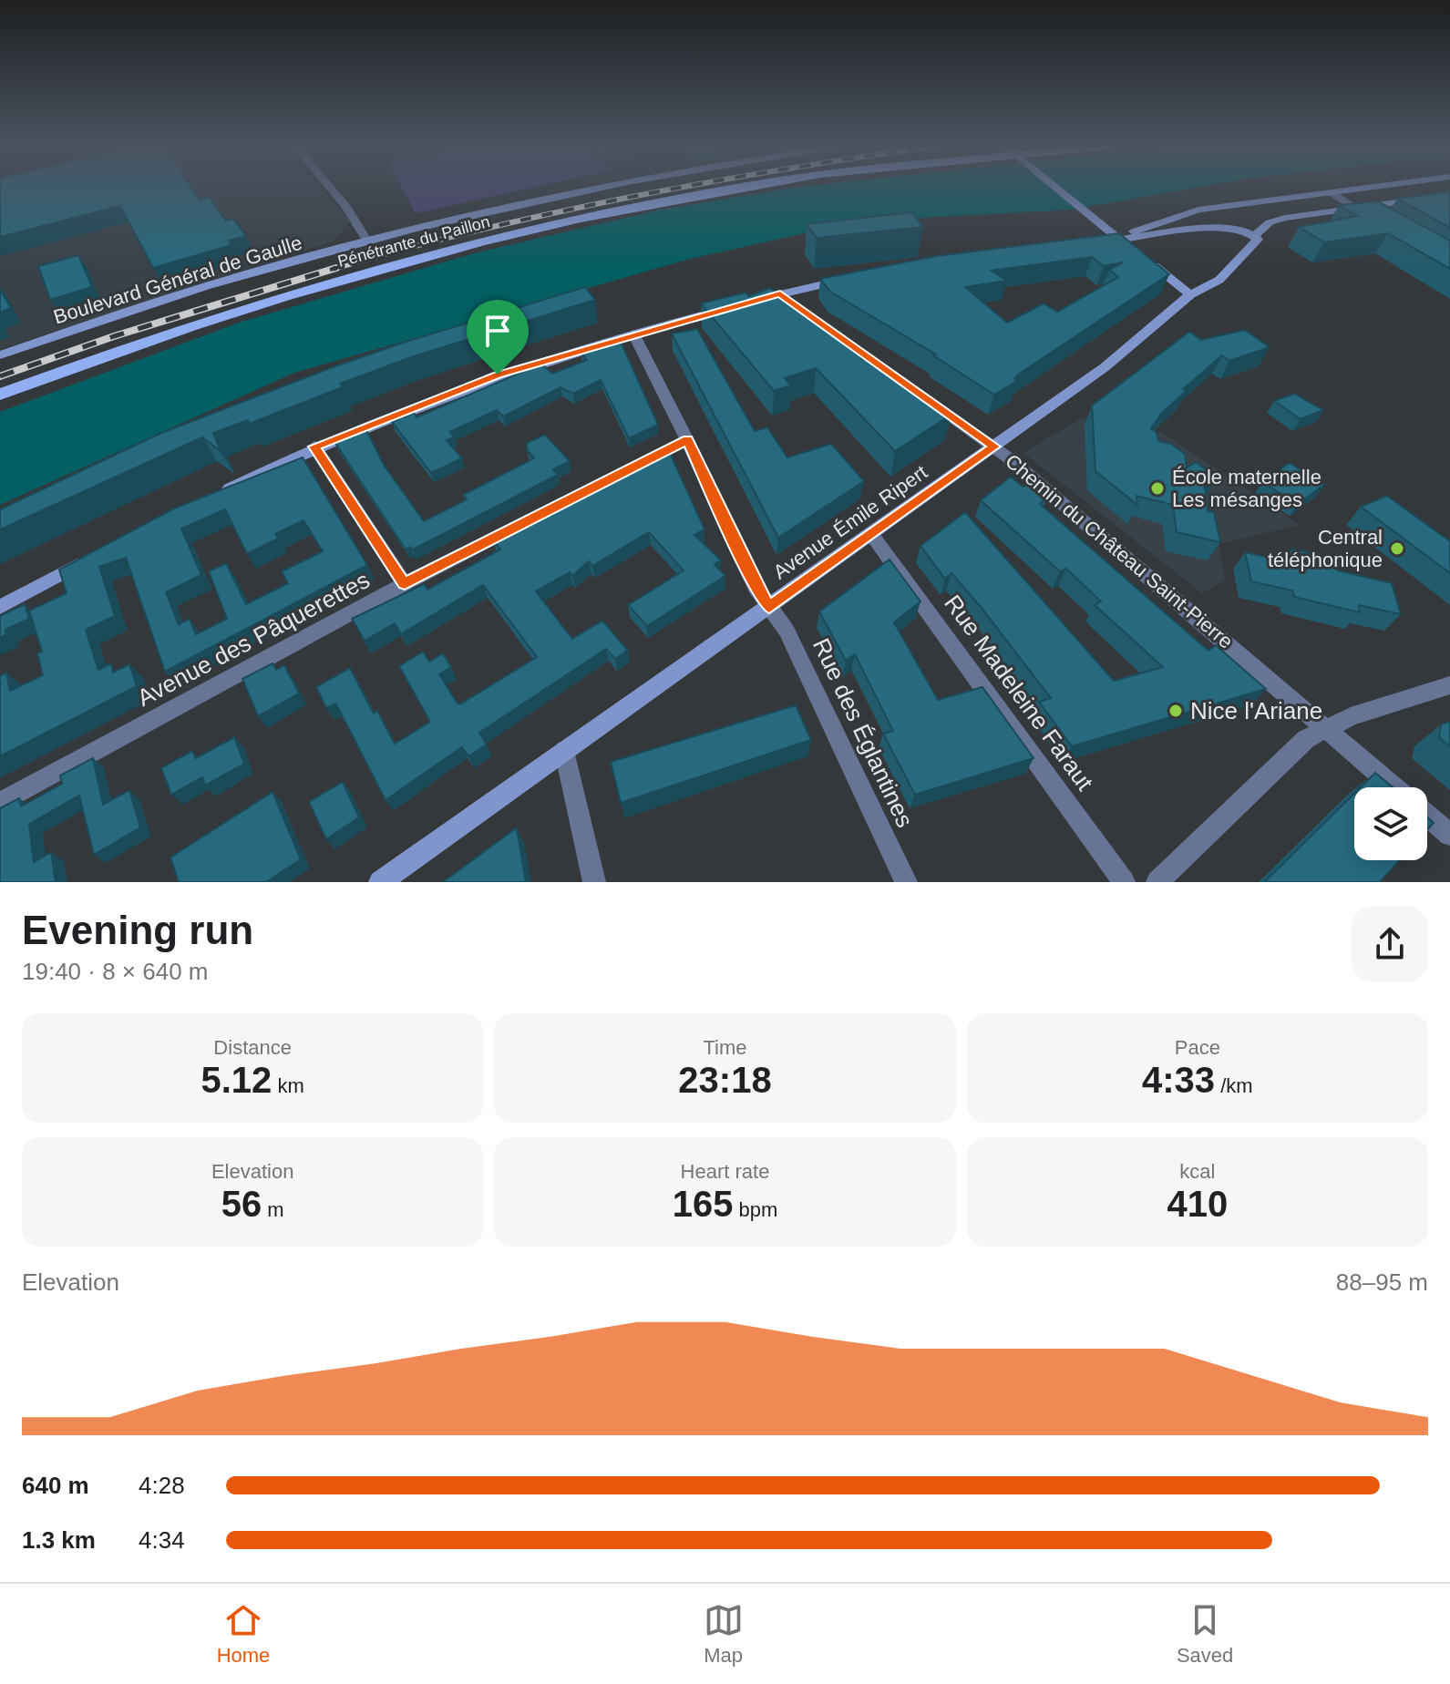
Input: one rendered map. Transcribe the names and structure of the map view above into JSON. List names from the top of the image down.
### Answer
{
  "streets": {
    "main road": ["Pénétrante du Paillon"],
    "street": [
      "Boulevard Général de Gaulle",
      "Avenue Émile Ripert",
      "Chemin du Château Saint-Pierre",
      "Avenue des Pâquerettes",
      "Rue Madeleine Faraut",
      "Rue des Églantines"
    ]
  },
  "crossings": [
    ["Avenue Émile Ripert", "Chemin du Château Saint-Pierre"],
    ["Avenue Émile Ripert", "Rue Madeleine Faraut"],
    ["Avenue Émile Ripert", "Rue des Églantines"]
  ],
  "places": ["École maternelle Les mésanges", "Central téléphonique", "Nice l'Ariane"],
  "page": {
    "heading": ["Evening run", "19:40 · 8 × 640 m"],
    "stats": [
      ["Distance", "5.12 km"],
      ["Time", "23:18"],
      ["Pace", "4:33 /km"],
      ["Elevation", "56 m"],
      ["Heart rate", "165 bpm"],
      ["kcal", "410"]
    ],
    "chart": ["Elevation", "88–95 m"],
    "list": [
      {
        "name": "640 m",
        "note": "4:28"
      },
      {
        "name": "1.3 km",
        "note": "4:34"
      }
    ],
    "tabs": ["Home", "Map", "Saved"]
  }
}
